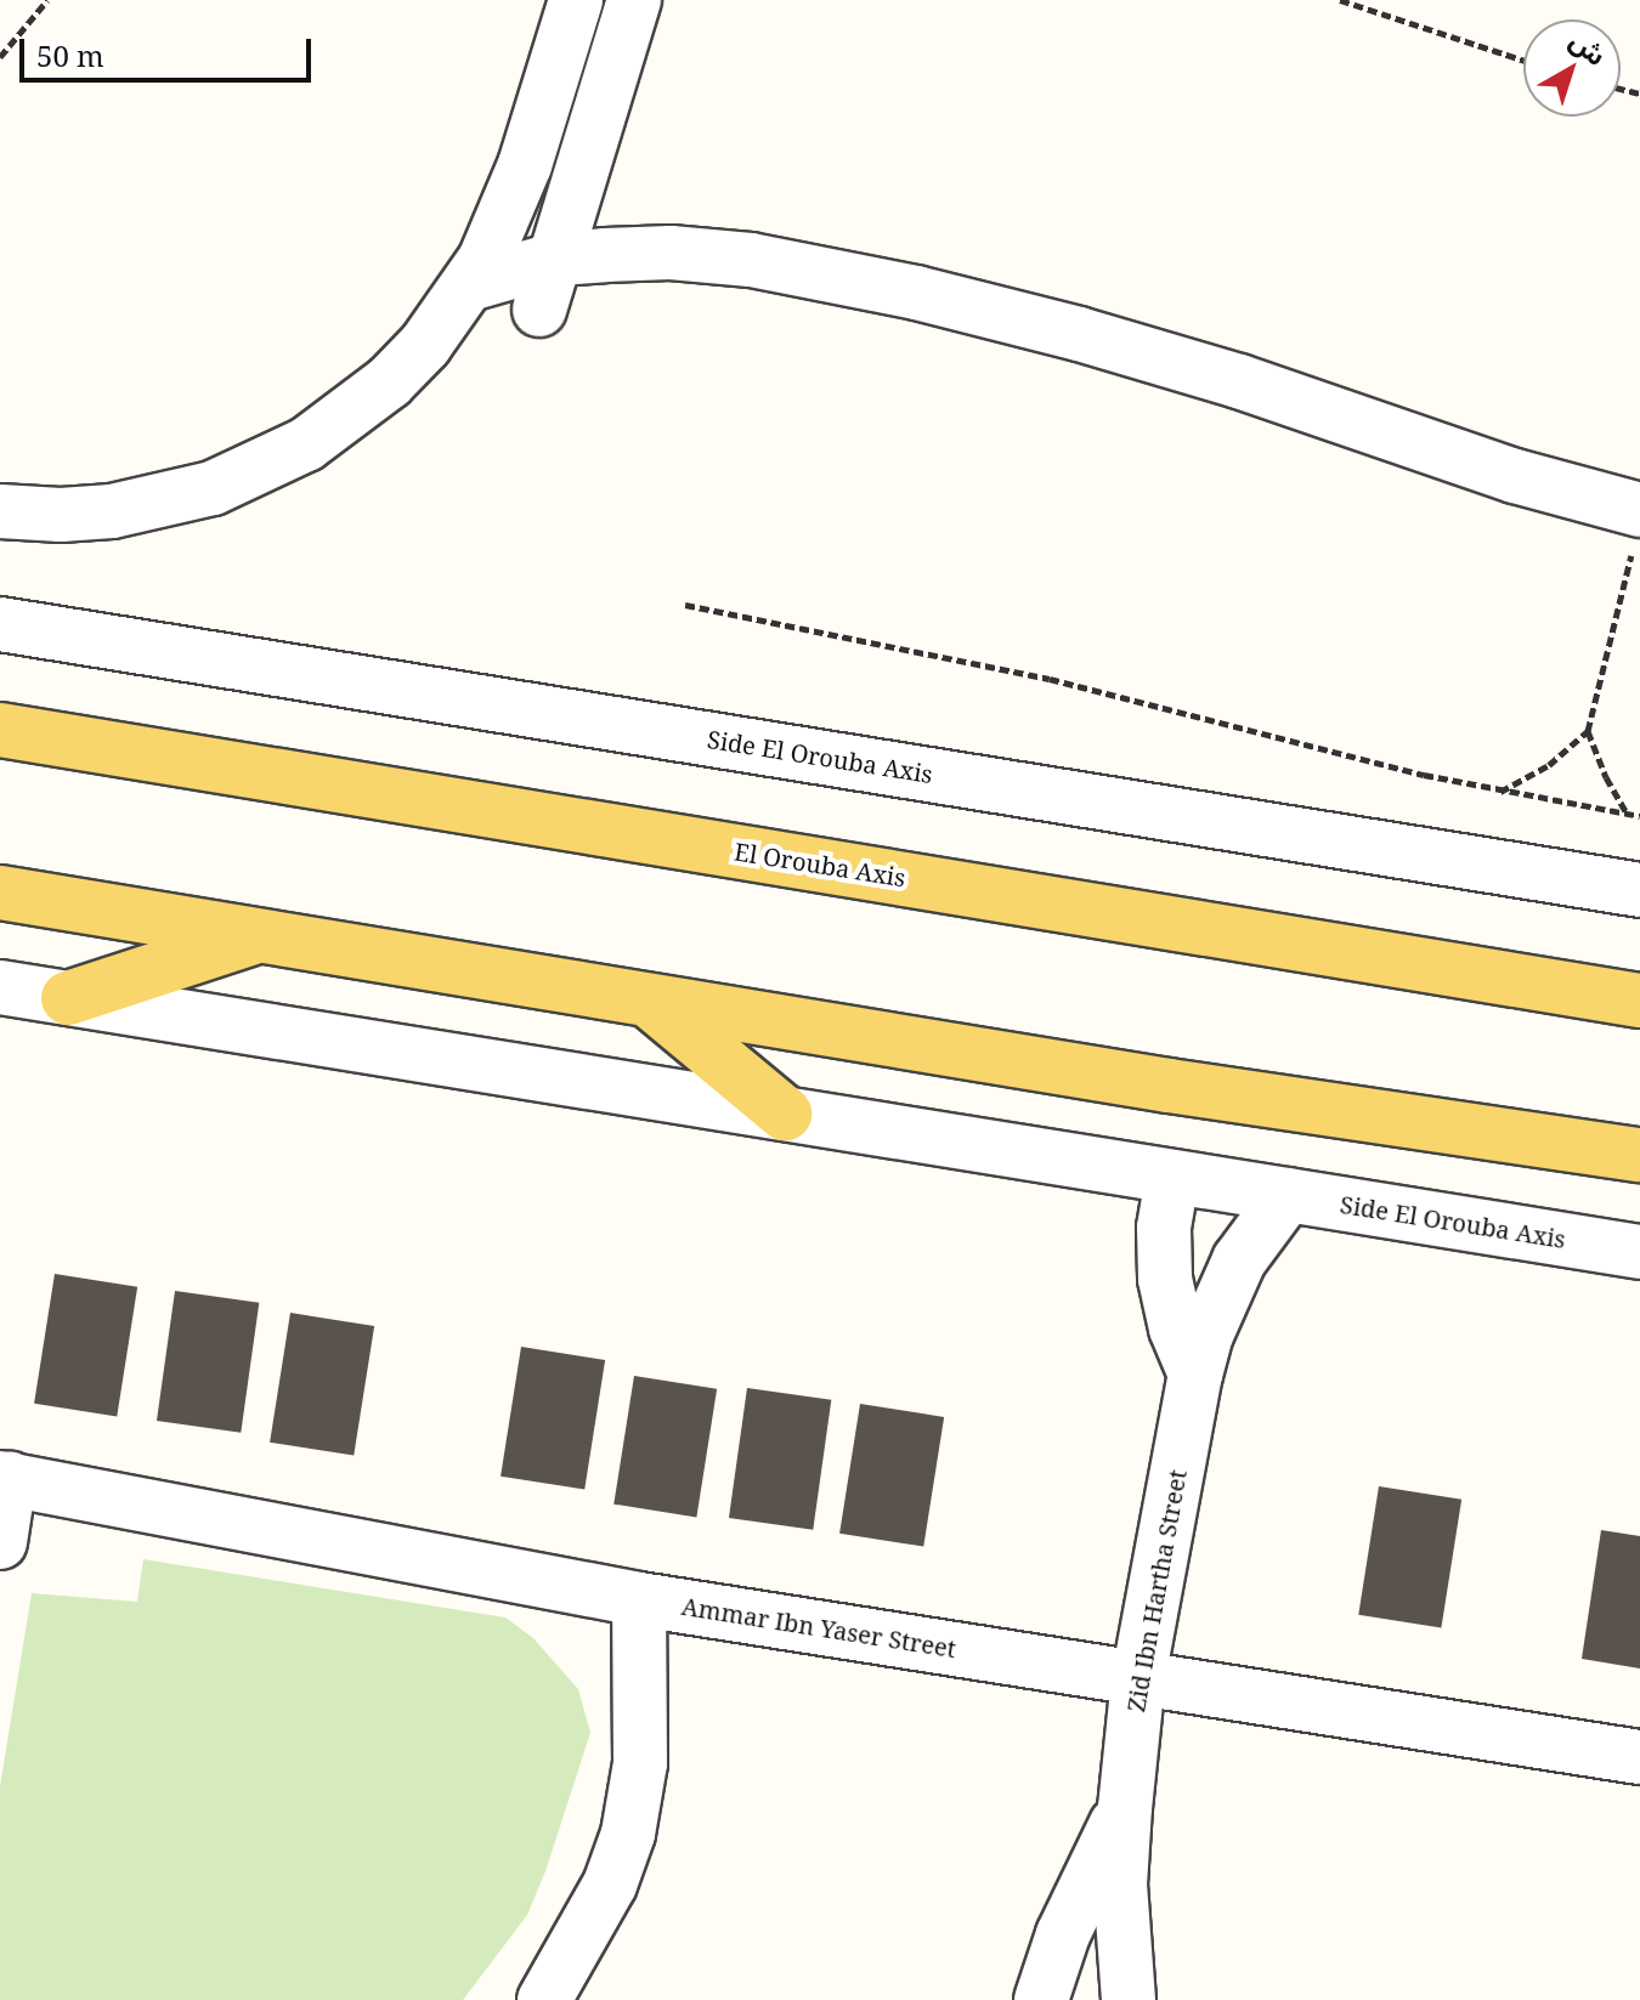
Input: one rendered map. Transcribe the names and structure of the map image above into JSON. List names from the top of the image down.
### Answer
{
  "streets": {
    "main road": ["El Orouba Axis"],
    "street": ["Side El Orouba Axis", "Zid Ibn Hartha Street", "Ammar Ibn Yaser Street"]
  },
  "crossings": [
    ["Side El Orouba Axis", "Zid Ibn Hartha Street"],
    ["Zid Ibn Hartha Street", "Ammar Ibn Yaser Street"]
  ],
  "scale_bar": "50 m",
  "north": "top right"
}
